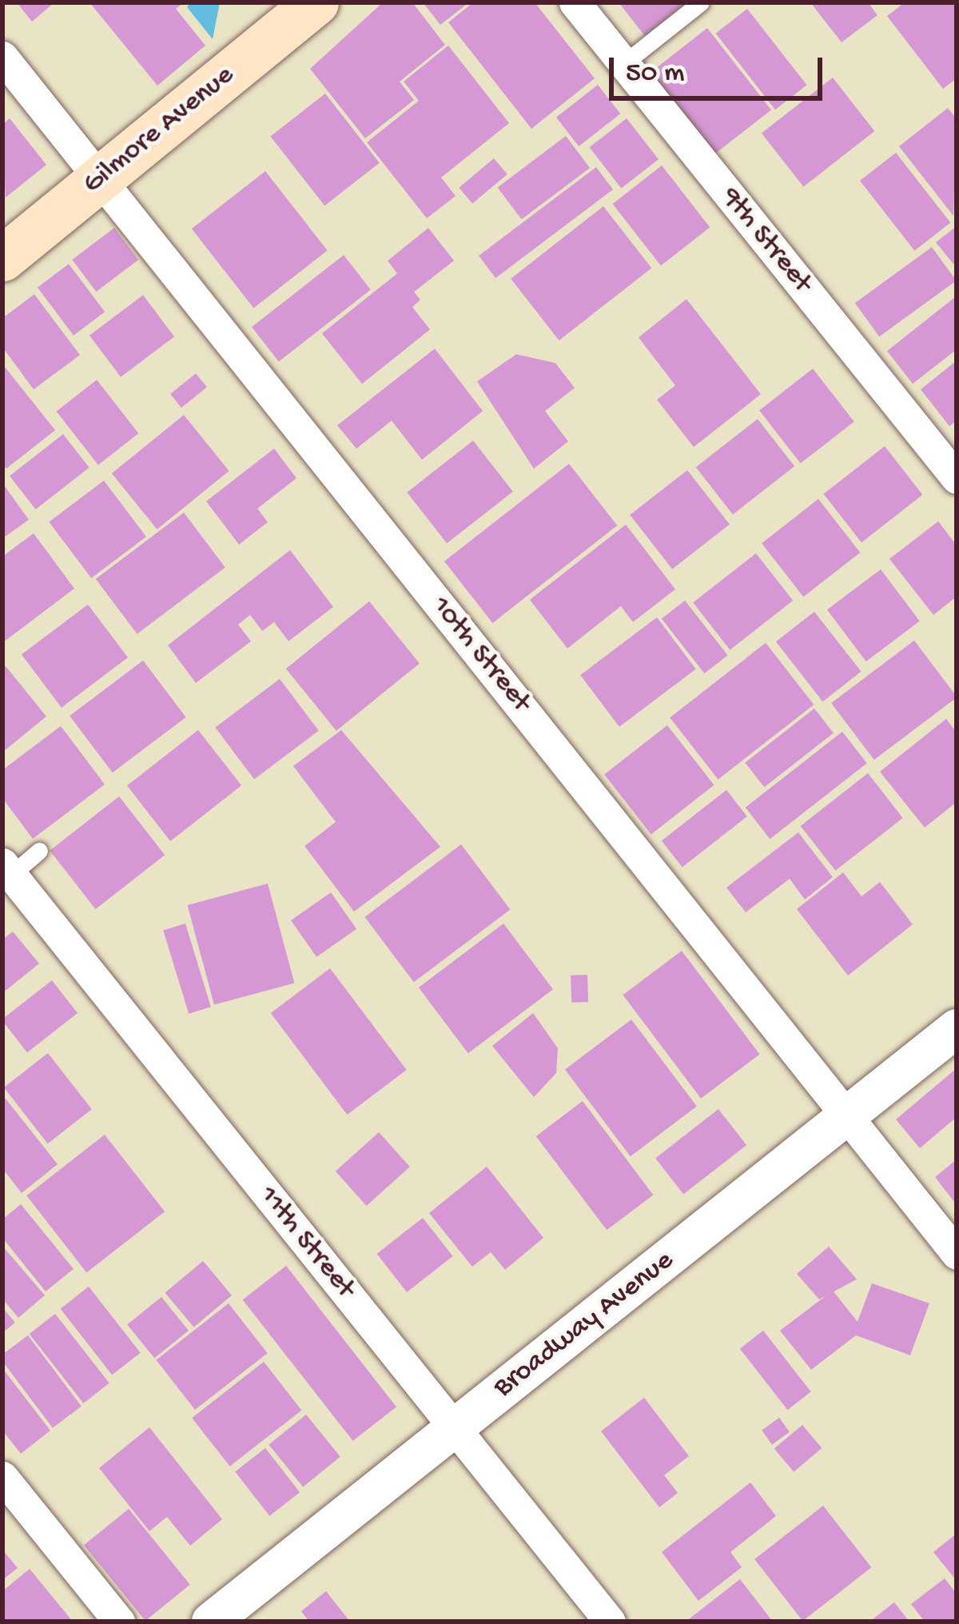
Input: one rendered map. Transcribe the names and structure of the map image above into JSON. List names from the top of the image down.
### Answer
{
  "streets": {
    "main road": ["Gilmore Avenue"],
    "street": [
      "9th Street",
      "10th Street",
      "11th Street",
      "Broadway Avenue"
    ]
  },
  "crossings": [
    ["Gilmore Avenue", "10th Street"],
    ["10th Street", "Broadway Avenue"],
    ["11th Street", "Broadway Avenue"]
  ],
  "scale_bar": "50 m"
}
